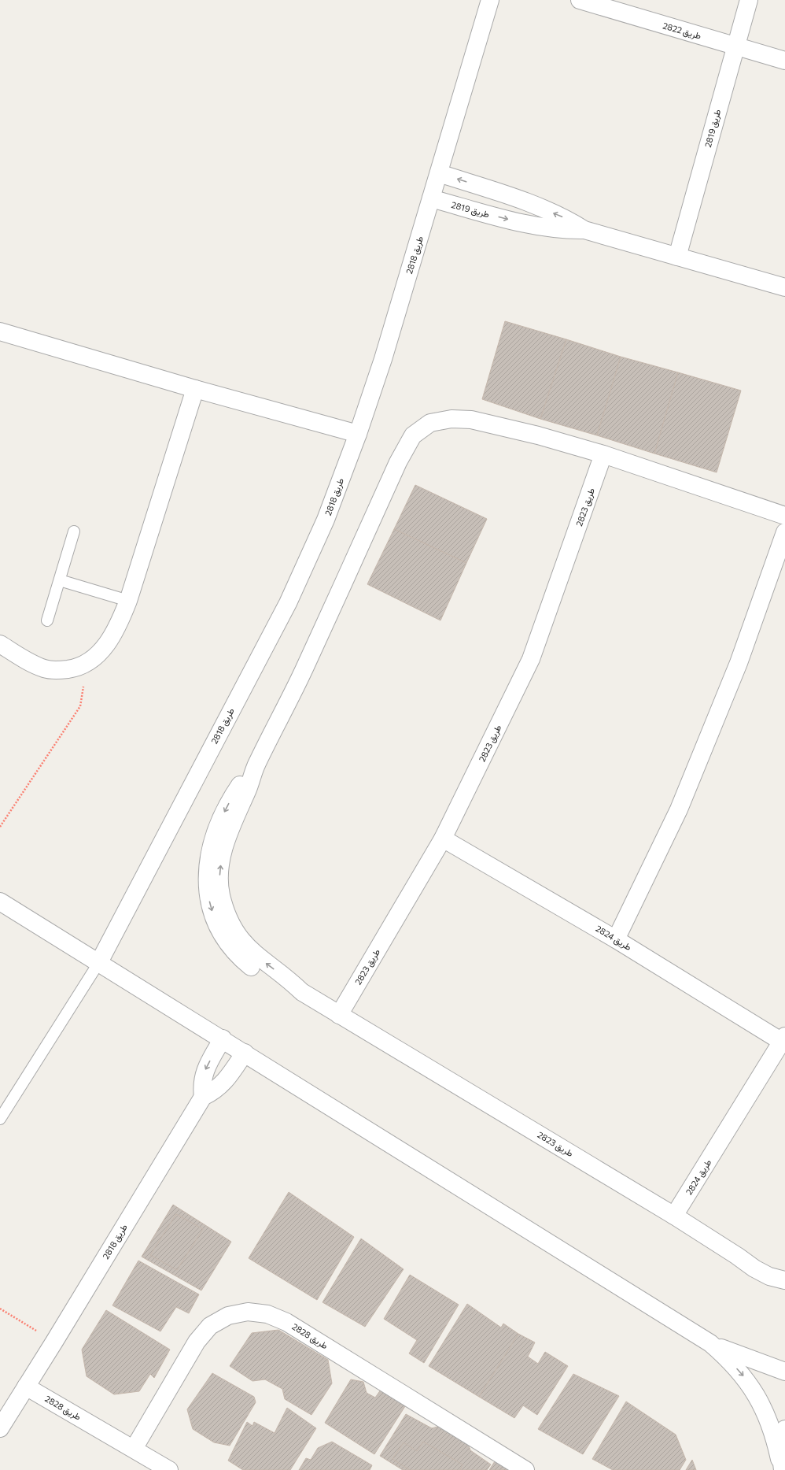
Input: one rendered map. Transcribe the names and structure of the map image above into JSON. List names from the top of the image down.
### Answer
{
  "streets": {
    "street": [
      "طريق 2822",
      "طريق 2819",
      "طريق 2818",
      "طريق 2823",
      "طريق 2824",
      "طريق 2828"
    ]
  },
  "crossings": [
    ["طريق 2822", "طريق 2819"],
    ["طريق 2819", "طريق 2818"],
    ["طريق 2818", "طريق 2828"],
    ["طريق 2823", "طريق 2824"]
  ]
}
